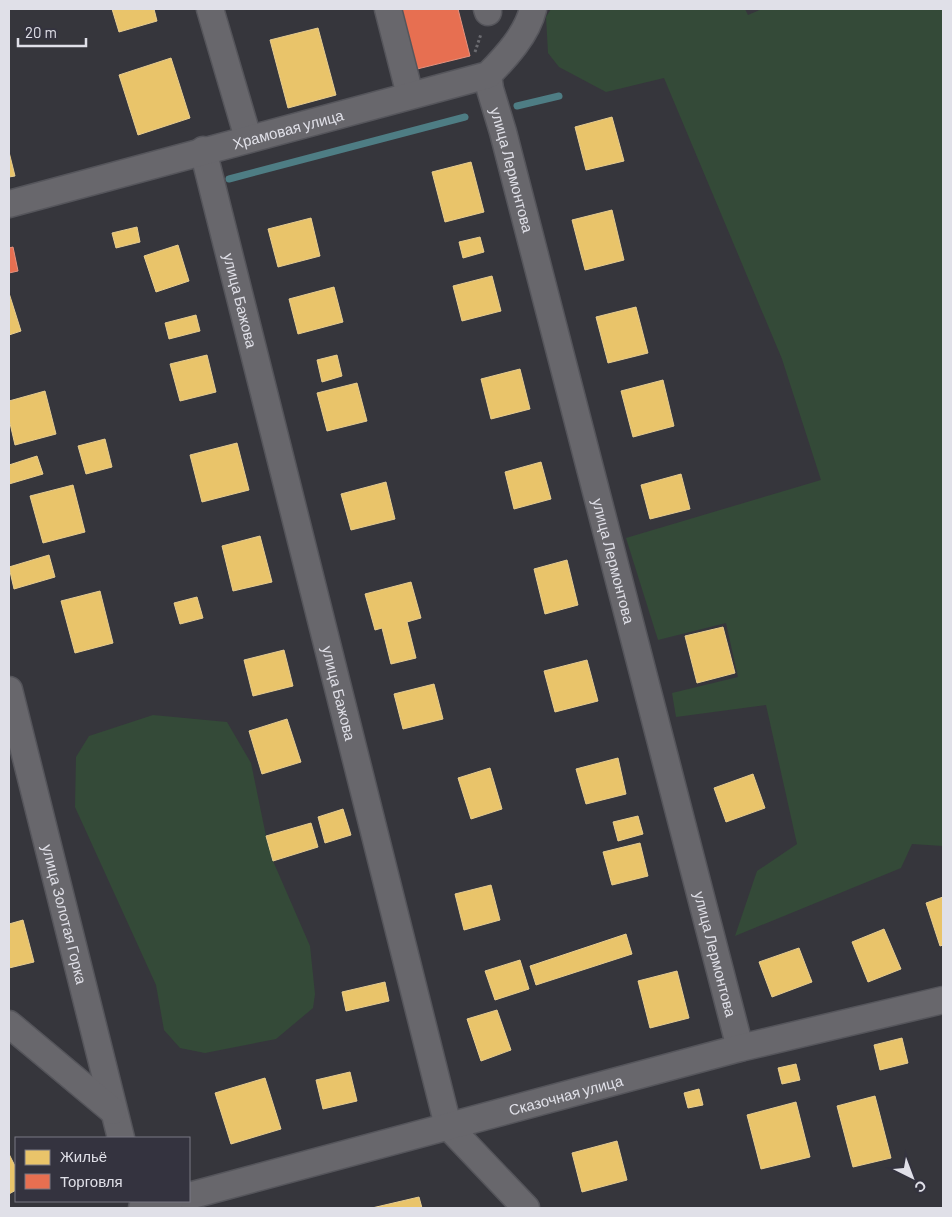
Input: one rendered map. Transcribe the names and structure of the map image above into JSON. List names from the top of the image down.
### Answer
{
  "streets": {
    "street": [
      "Храмовая улица",
      "улица Лермонтова",
      "улица Бажова",
      "улица Золотая Горка",
      "Сказочная улица"
    ]
  },
  "crossings": [
    ["Храмовая улица", "улица Лермонтова"],
    ["Храмовая улица", "улица Бажова"],
    ["улица Лермонтова", "Сказочная улица"],
    ["улица Бажова", "Сказочная улица"]
  ],
  "legend": ["Жильё", "Торговля"],
  "scale_bar": "20 m",
  "north": "bottom right"
}
